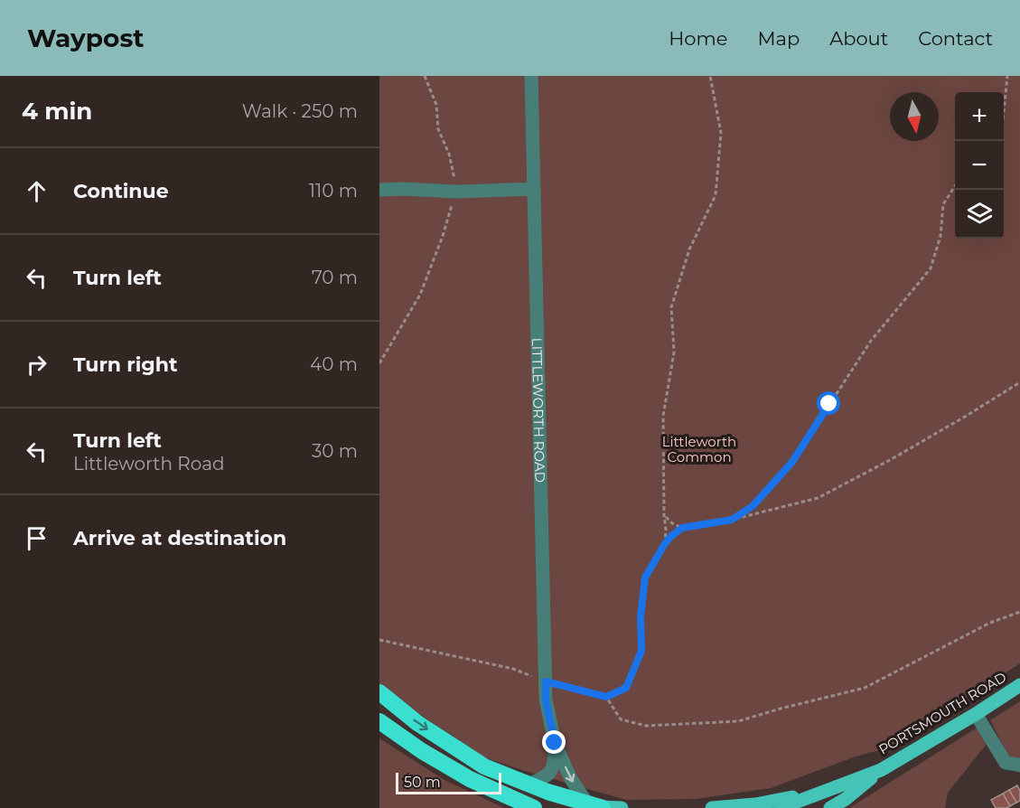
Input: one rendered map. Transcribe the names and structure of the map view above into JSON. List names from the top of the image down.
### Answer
{
  "streets": {
    "main road": ["PORTSMOUTH ROAD"],
    "street": ["LITTLEWORTH ROAD"]
  },
  "parks": ["Littleworth Common"],
  "scale_bar": "50 m",
  "north": "bottom",
  "page": {
    "header": "Waypost",
    "nav": [
      "Home",
      "Map",
      "About",
      "Contact"
    ],
    "heading": ["4 min", "Walk · 250 m"],
    "map_buttons": ["+", "−"],
    "list": [
      ["Continue", "110 m"],
      ["Turn left", "70 m"],
      ["Turn right", "40 m"],
      ["Turn left", "Littleworth Road", "30 m"],
      "Arrive at destination"
    ],
    "scale": "50 m"
  }
}
